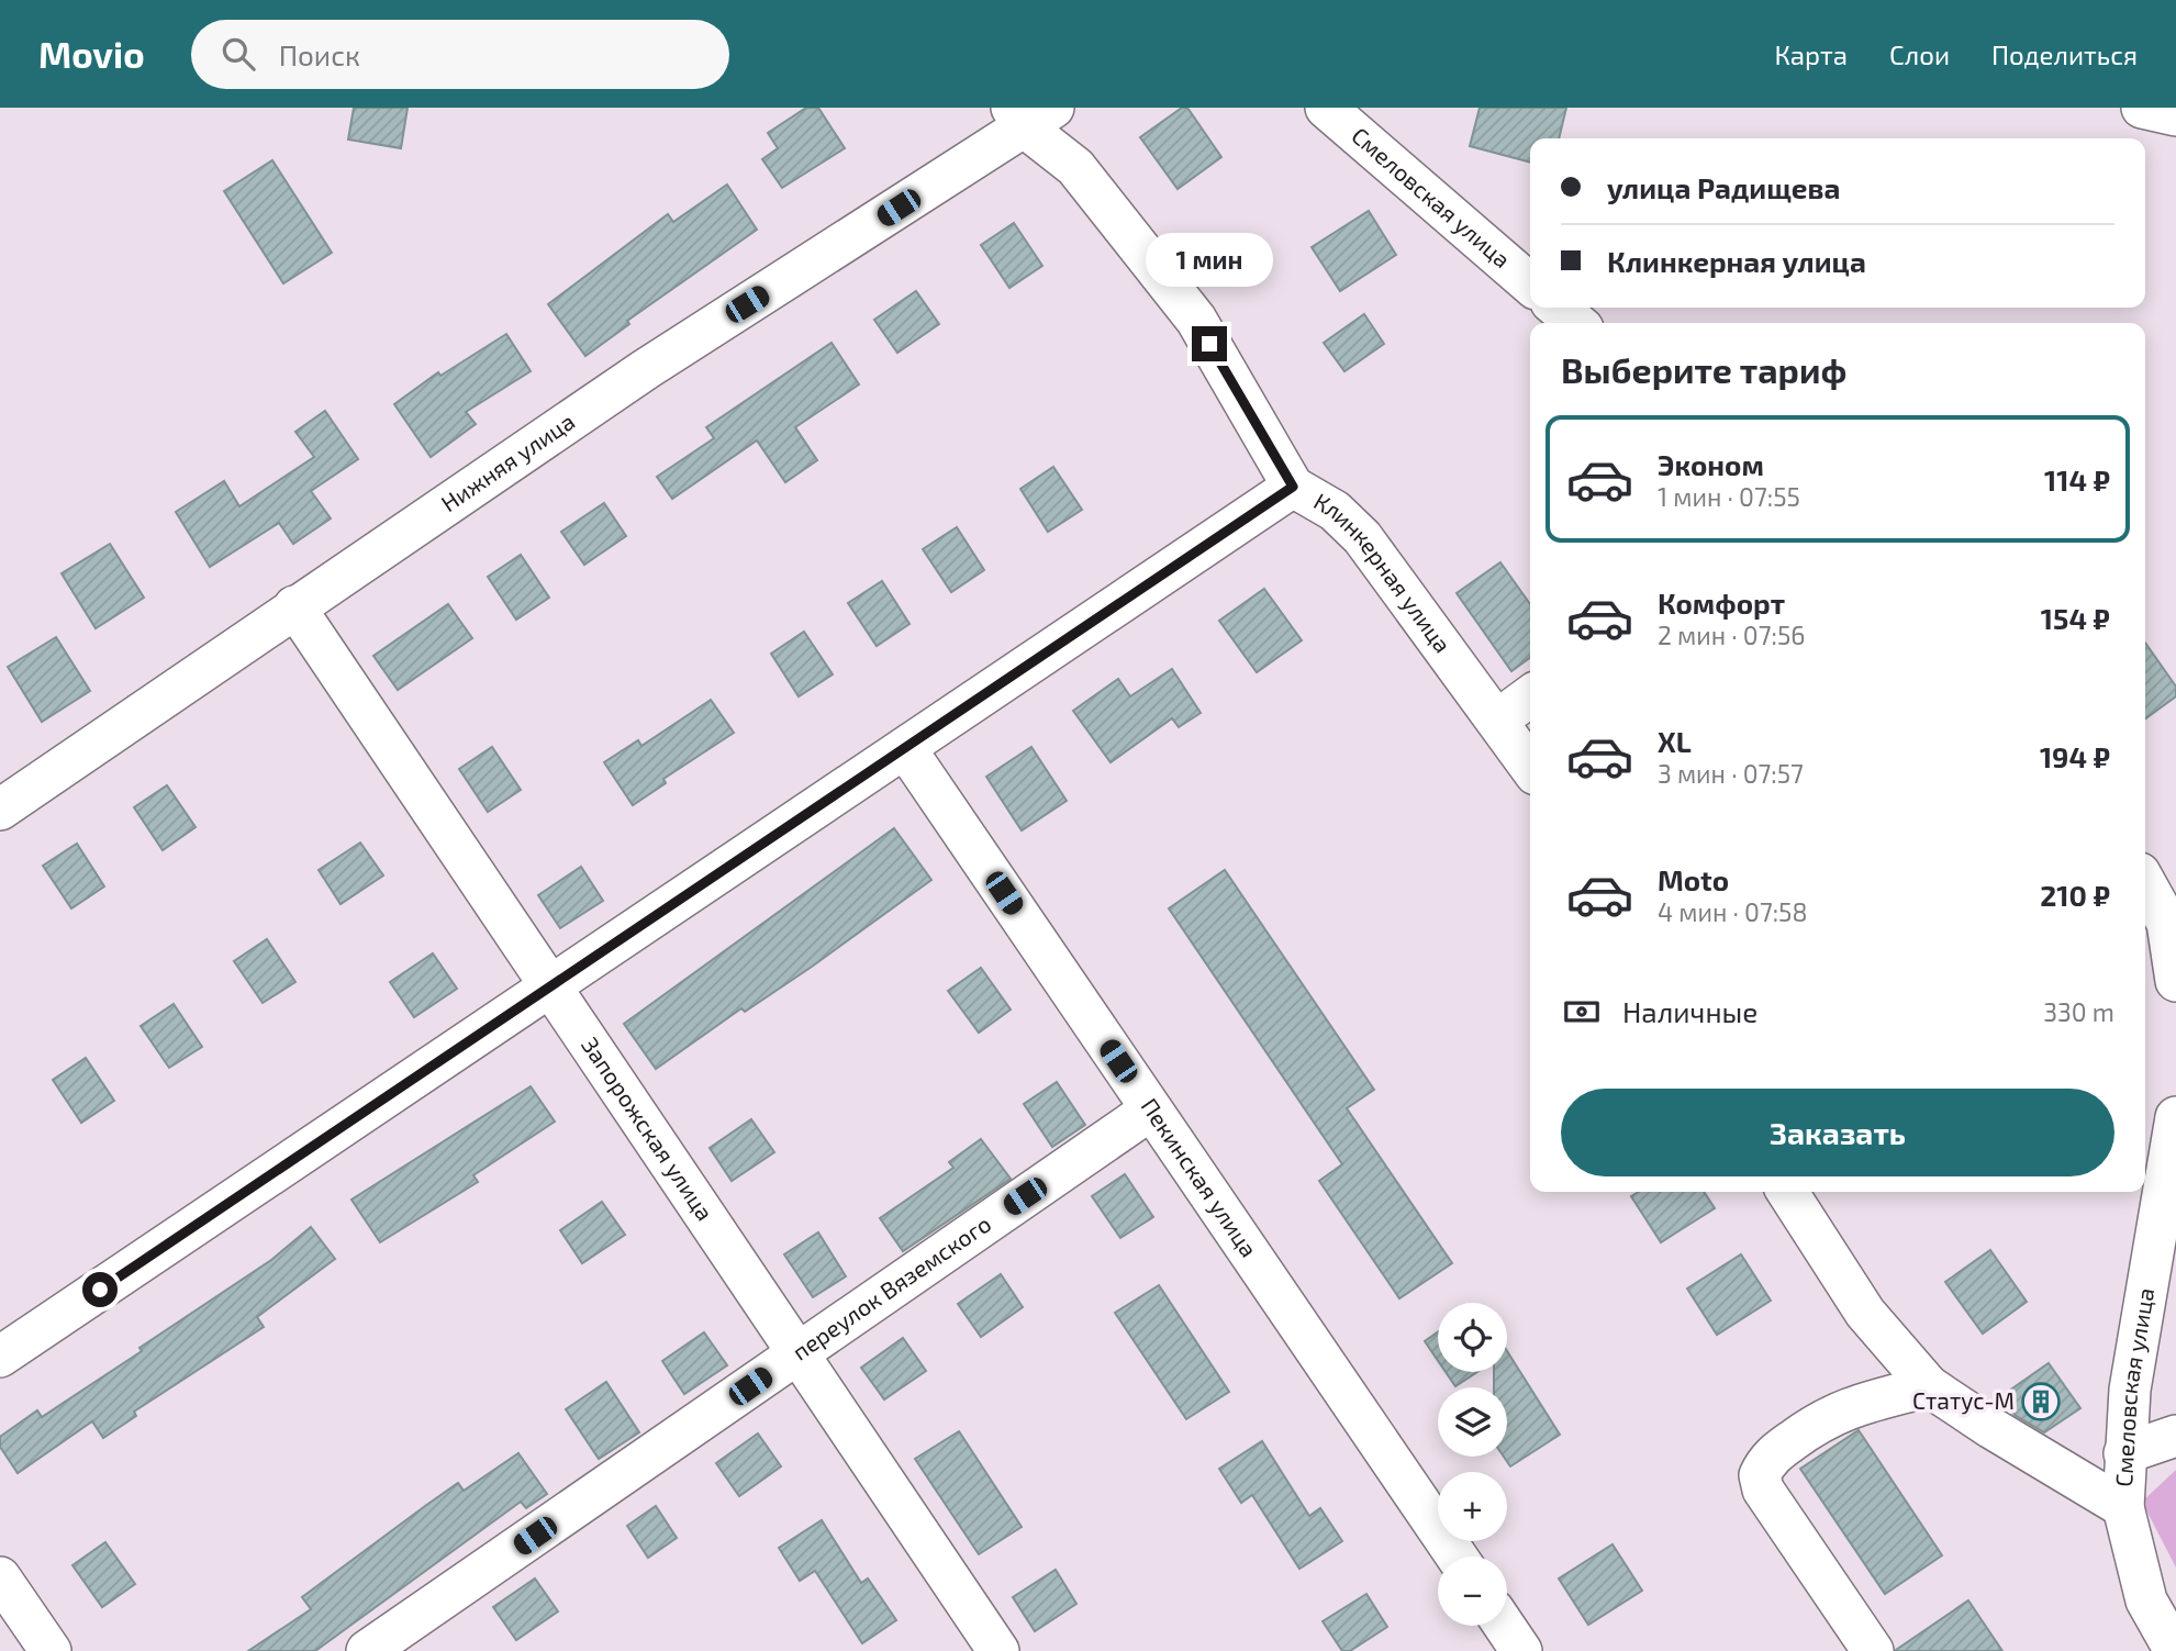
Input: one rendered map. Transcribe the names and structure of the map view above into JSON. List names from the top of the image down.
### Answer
{
  "streets": {
    "street": [
      "Смеловская улица",
      "Нижняя улица",
      "Клинкерная улица",
      "Запорожская улица",
      "Пекинская улица",
      "переулок Вяземского"
    ]
  },
  "crossings": [
    ["Нижняя улица", "Клинкерная улица"],
    ["Нижняя улица", "Запорожская улица"],
    ["Запорожская улица", "переулок Вяземского"],
    ["Пекинская улица", "переулок Вяземского"]
  ],
  "places": {
    "building": ["Статус-М"]
  },
  "page": {
    "header": "Movio",
    "search": "Поиск",
    "nav": ["Карта", "Слои", "Поделиться"],
    "banner": ["улица Радищева", "Клинкерная улица"],
    "bubble": "1 мин",
    "heading": "Выберите тариф",
    "list": [
      {
        "name": "Эконом",
        "note": "1 мин · 07:55",
        "value": "114 ₽"
      },
      {
        "name": "Комфорт",
        "note": "2 мин · 07:56",
        "value": "154 ₽"
      },
      {
        "name": "XL",
        "note": "3 мин · 07:57",
        "value": "194 ₽"
      },
      {
        "name": "Moto",
        "note": "4 мин · 07:58",
        "value": "210 ₽"
      }
    ],
    "pay": ["Наличные", "330 m"],
    "buttons": "Заказать",
    "map_buttons": ["+", "−"]
  }
}
